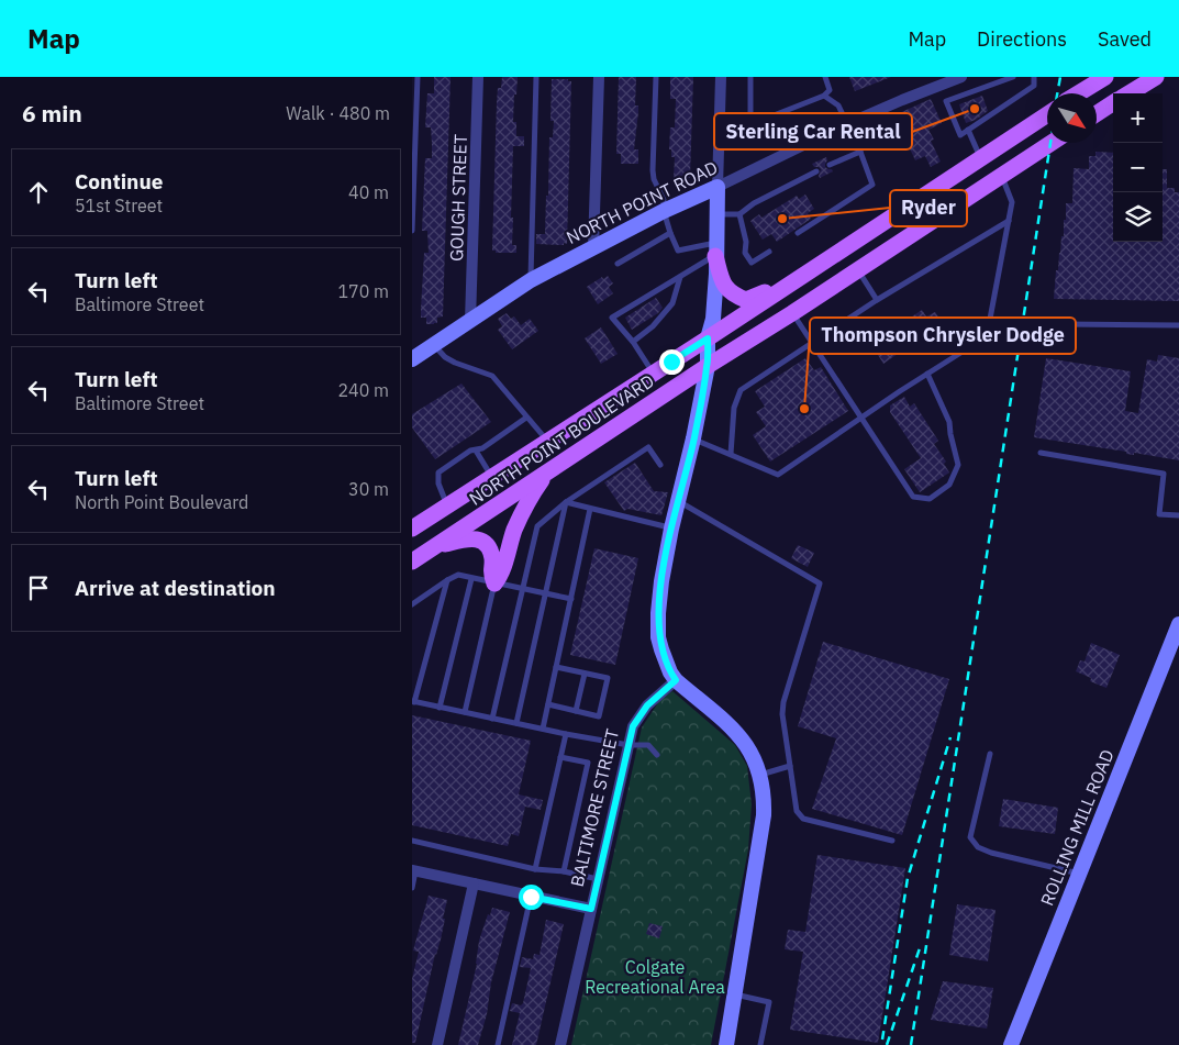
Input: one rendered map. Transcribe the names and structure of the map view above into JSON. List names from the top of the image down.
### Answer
{
  "streets": {
    "main road": ["NORTH POINT BOULEVARD"],
    "street": [
      "GOUGH STREET",
      "NORTH POINT ROAD",
      "BALTIMORE STREET",
      "ROLLING MILL ROAD"
    ]
  },
  "crossings": [
    ["GOUGH STREET", "NORTH POINT ROAD"]
  ],
  "parks": ["Colgate Recreational Area"],
  "places": ["Sterling Car Rental", "Ryder", "Thompson Chrysler Dodge"],
  "north": "bottom right",
  "page": {
    "header": "Map",
    "nav": ["Map", "Directions", "Saved"],
    "heading": ["6 min", "Walk · 480 m"],
    "map_buttons": ["+", "−"],
    "list": [
      ["Continue", "51st Street", "40 m"],
      ["Turn left", "Baltimore Street", "170 m"],
      ["Turn left", "Baltimore Street", "240 m"],
      ["Turn left", "North Point Boulevard", "30 m"],
      "Arrive at destination"
    ]
  }
}
